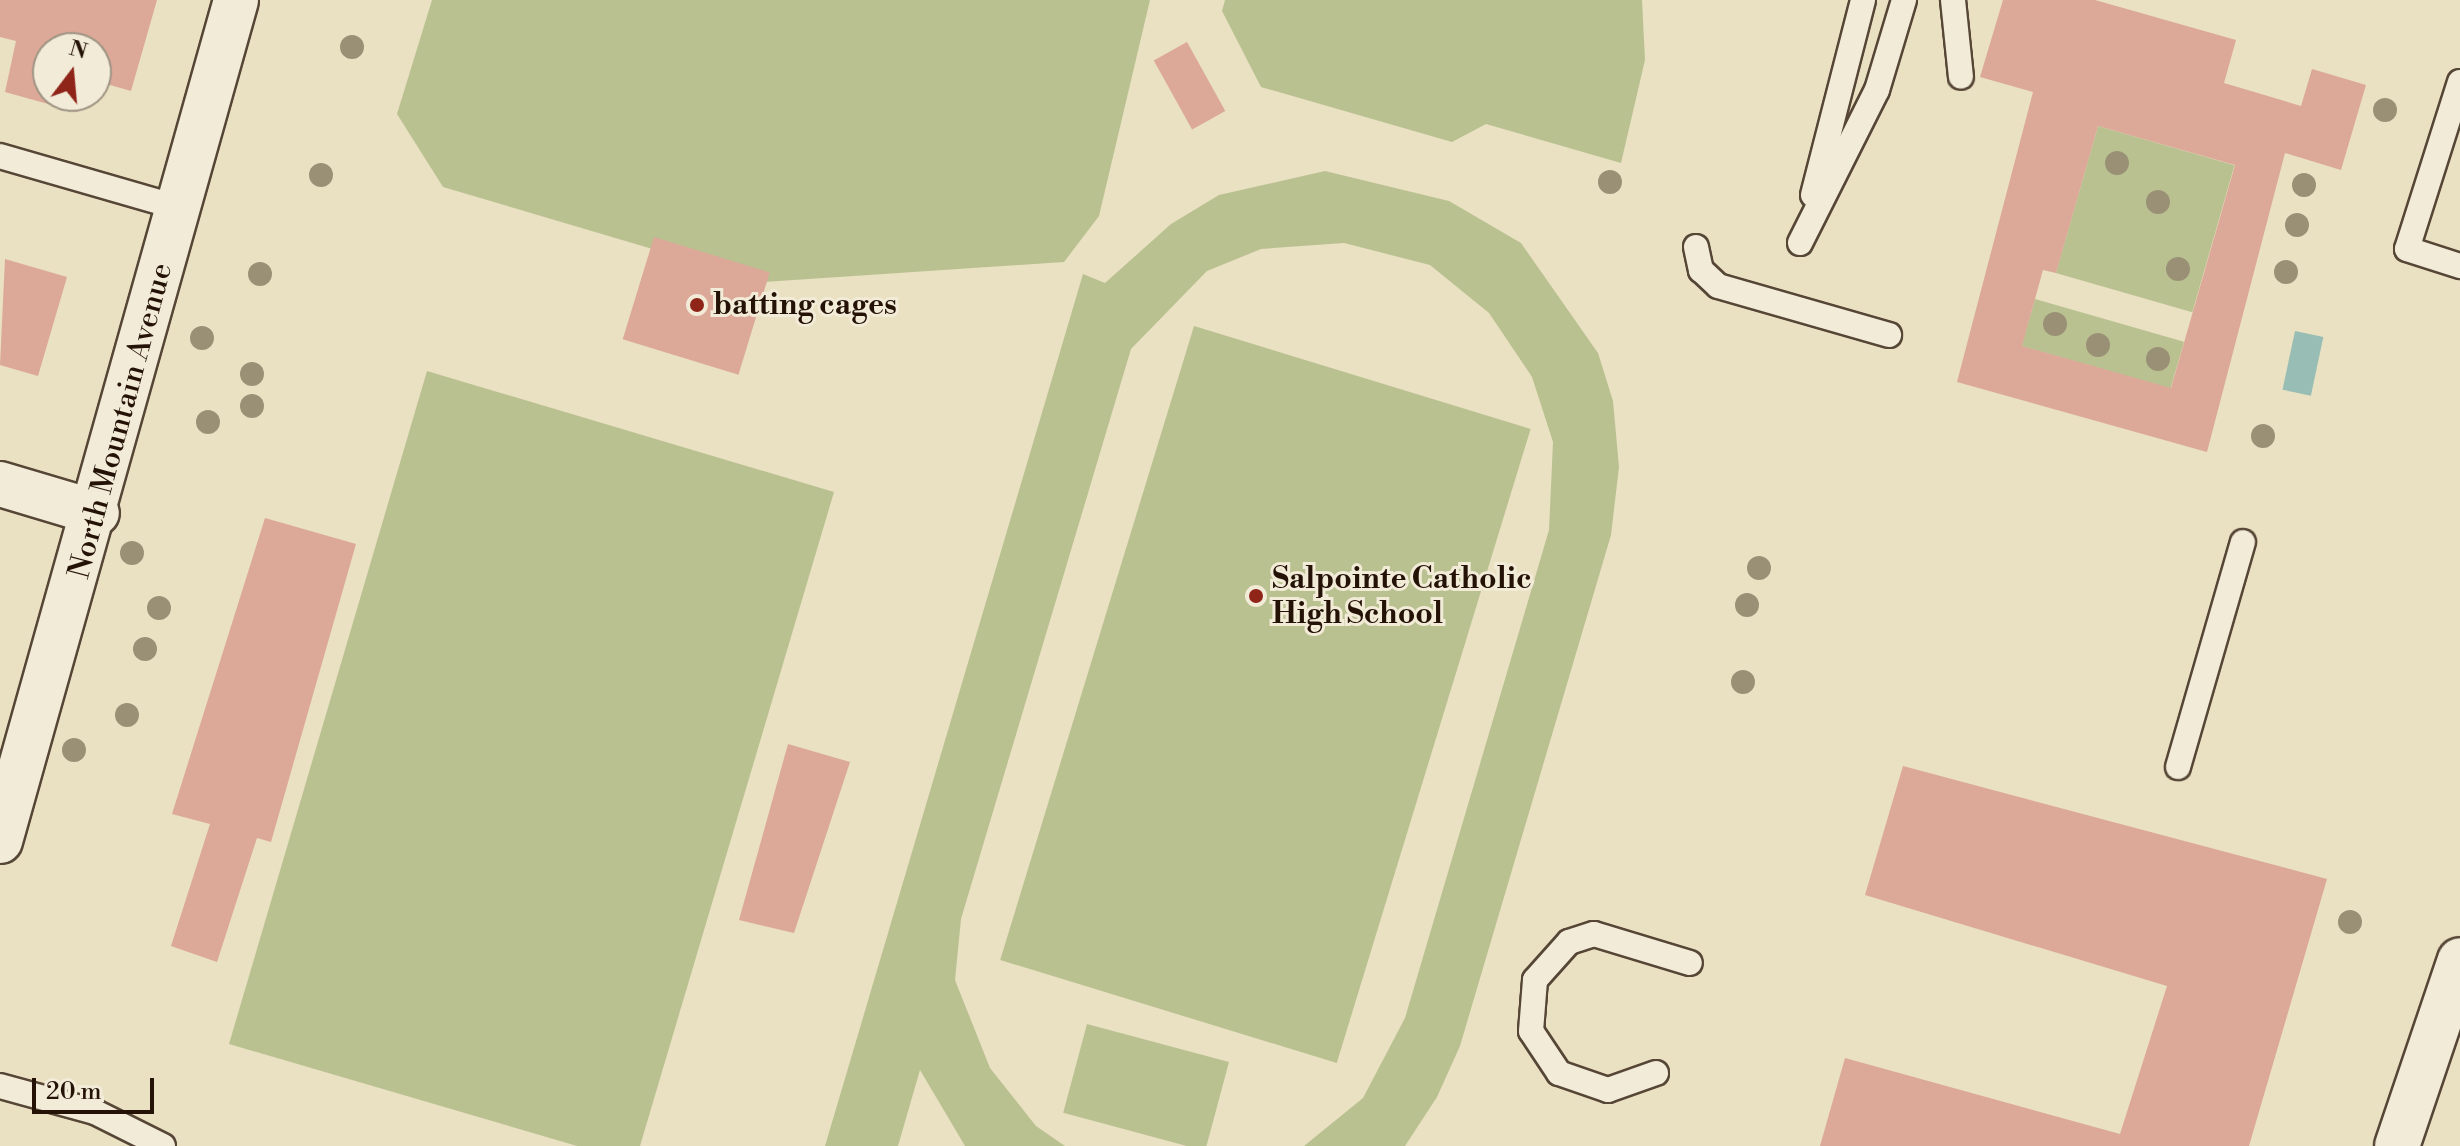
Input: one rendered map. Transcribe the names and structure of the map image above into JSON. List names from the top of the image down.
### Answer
{
  "streets": {
    "street": ["North Mountain Avenue"]
  },
  "places": ["batting cages", "Salpointe Catholic High School"],
  "scale_bar": "20 m",
  "north": "top"
}
